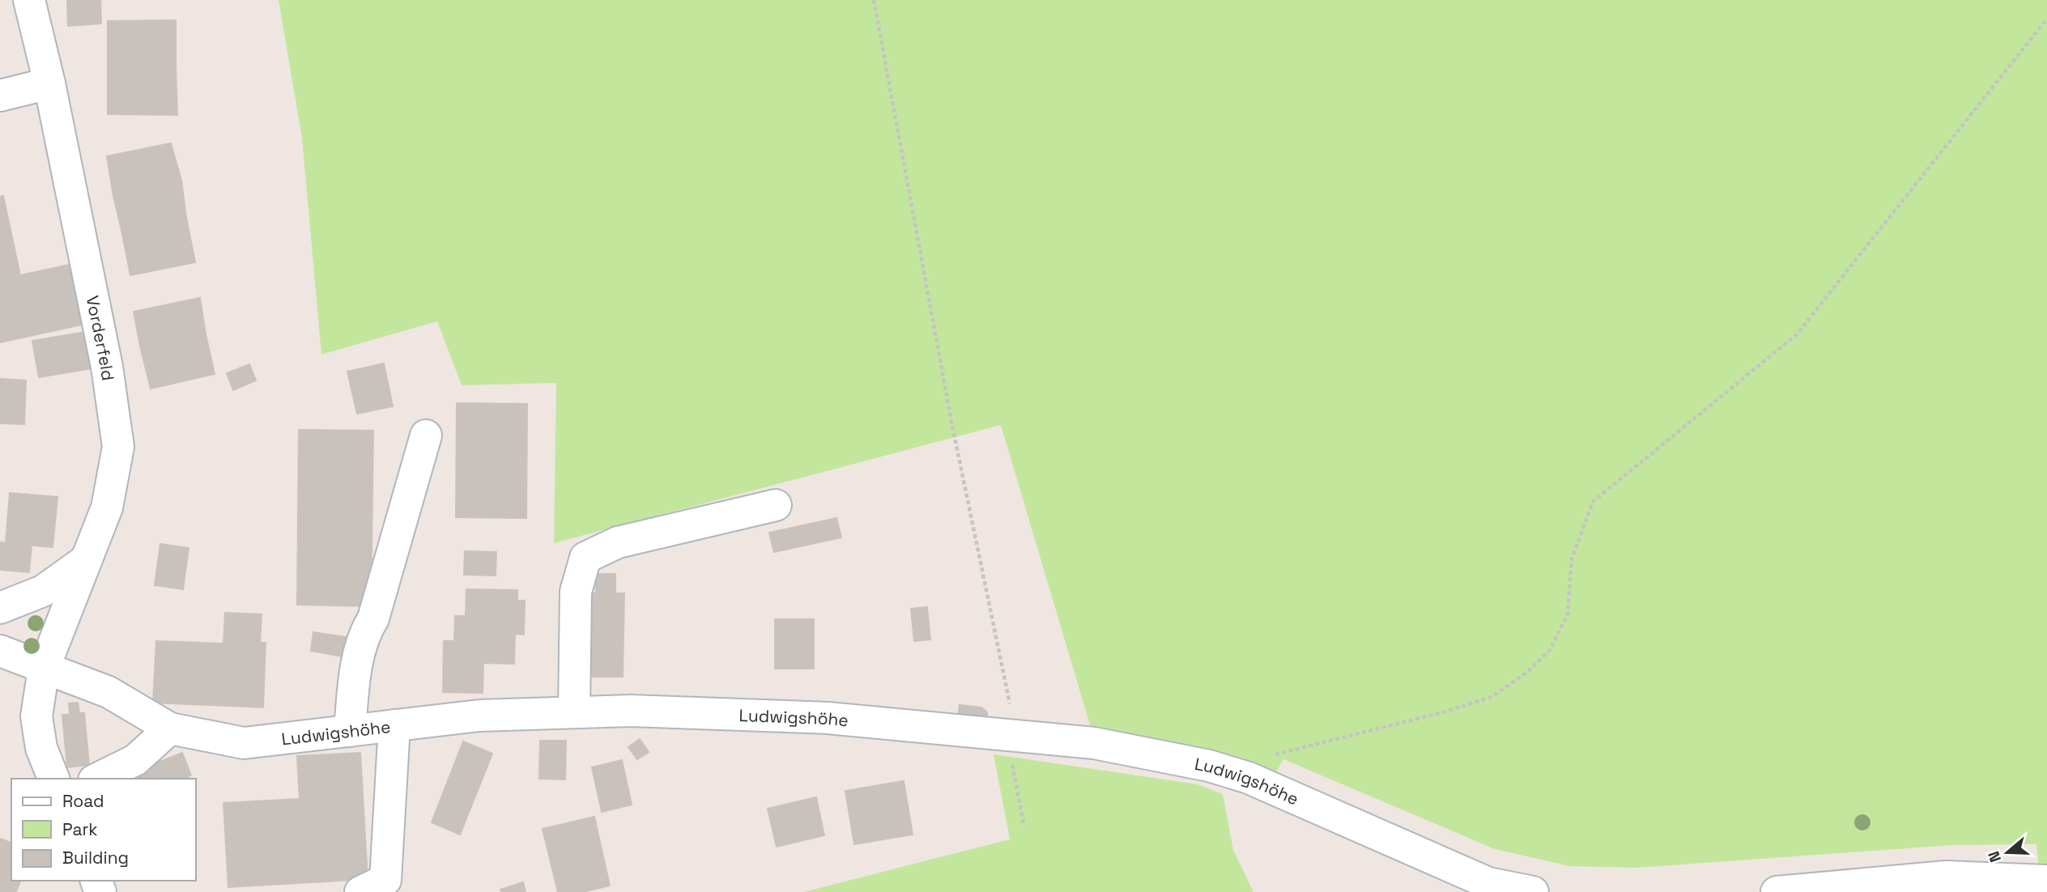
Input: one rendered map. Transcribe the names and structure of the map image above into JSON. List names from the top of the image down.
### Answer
{
  "streets": {
    "street": ["Vorderfeld", "Ludwigshöhe"]
  },
  "crossings": [
    ["Vorderfeld", "Ludwigshöhe"]
  ],
  "legend": ["Road", "Park", "Building"],
  "north": "left"
}
